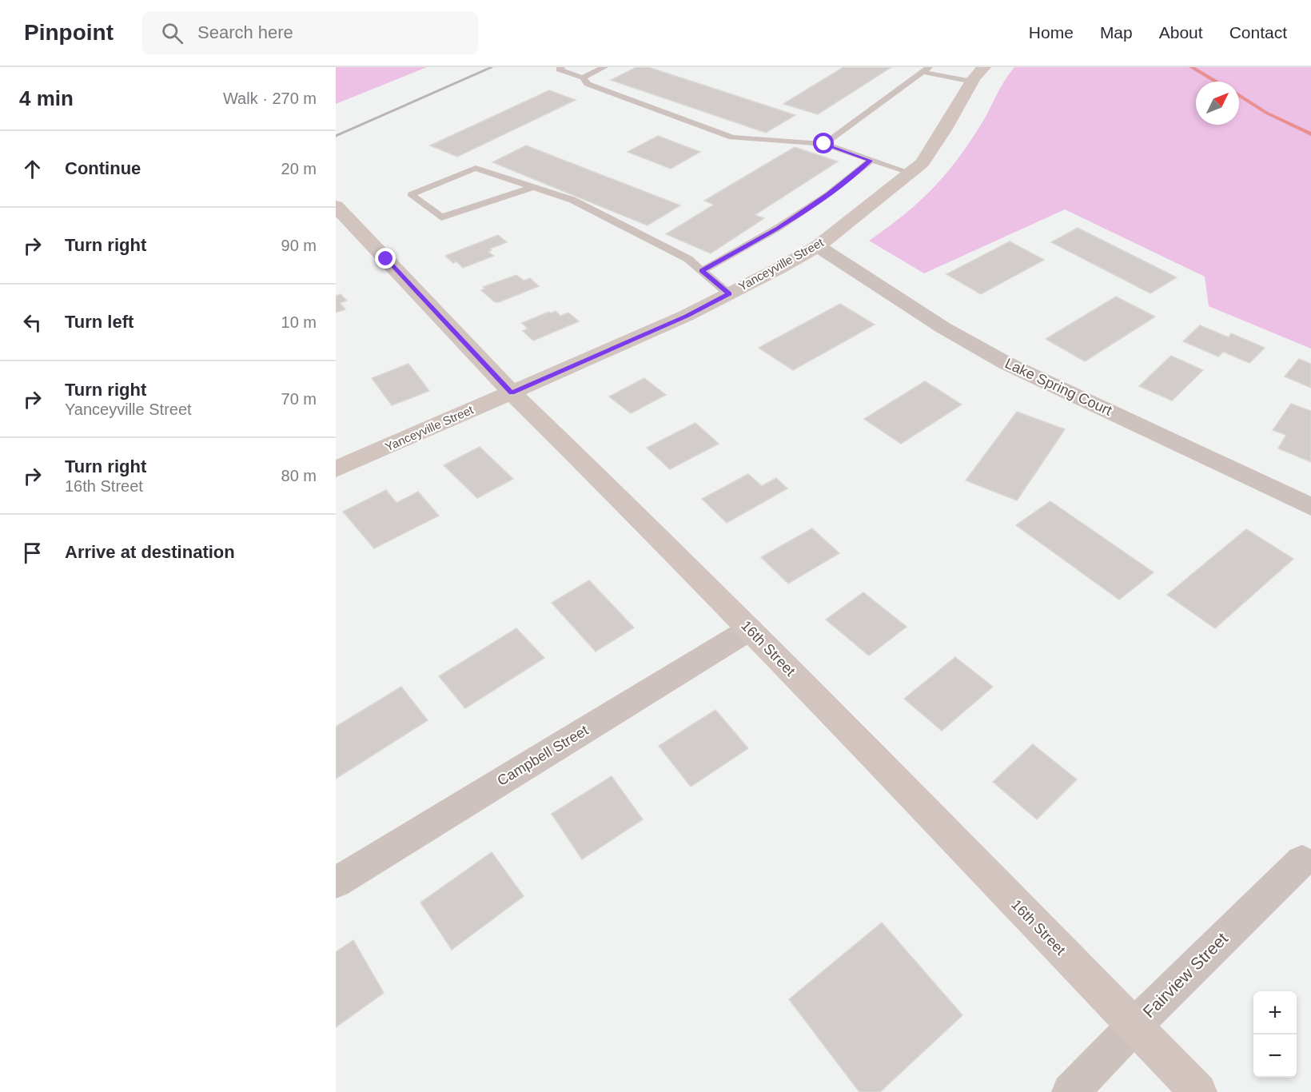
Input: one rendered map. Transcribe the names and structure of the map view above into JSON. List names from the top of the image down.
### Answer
{
  "streets": {
    "street": [
      "Yanceyville Street",
      "Lake Spring Court",
      "16th Street",
      "Campbell Street",
      "Fairview Street"
    ]
  },
  "crossings": [
    ["Yanceyville Street", "Lake Spring Court"],
    ["Yanceyville Street", "16th Street"],
    ["16th Street", "Campbell Street"],
    ["16th Street", "Fairview Street"]
  ],
  "north": "top right",
  "page": {
    "header": "Pinpoint",
    "search": "Search here",
    "nav": [
      "Home",
      "Map",
      "About",
      "Contact"
    ],
    "heading": ["4 min", "Walk · 270 m"],
    "list": [
      ["Continue", "20 m"],
      ["Turn right", "90 m"],
      ["Turn left", "10 m"],
      ["Turn right", "Yanceyville Street", "70 m"],
      ["Turn right", "16th Street", "80 m"],
      "Arrive at destination"
    ],
    "map_buttons": ["+", "−"]
  }
}
